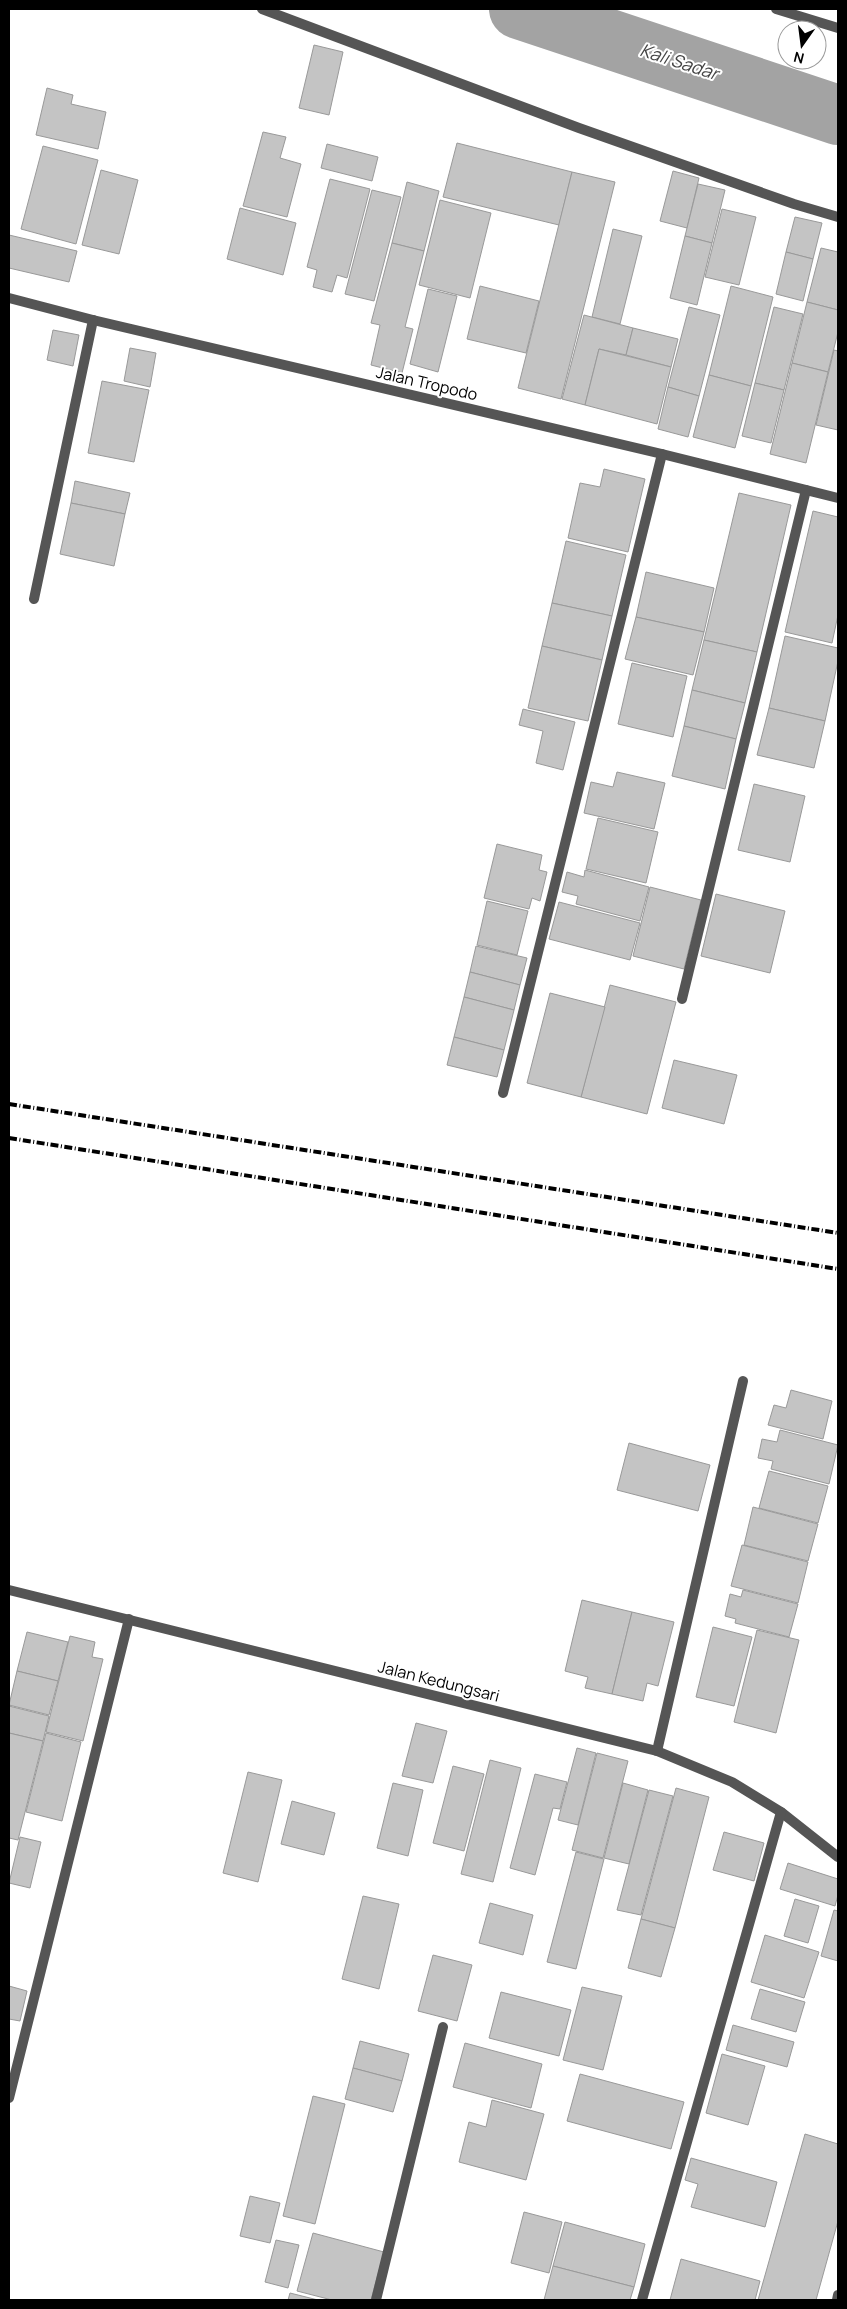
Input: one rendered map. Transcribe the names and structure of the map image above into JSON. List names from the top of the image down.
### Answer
{
  "streets": {
    "street": ["Jalan Tropodo", "Jalan Kedungsari"]
  },
  "water": ["Kali Sadar"],
  "north": "bottom"
}
